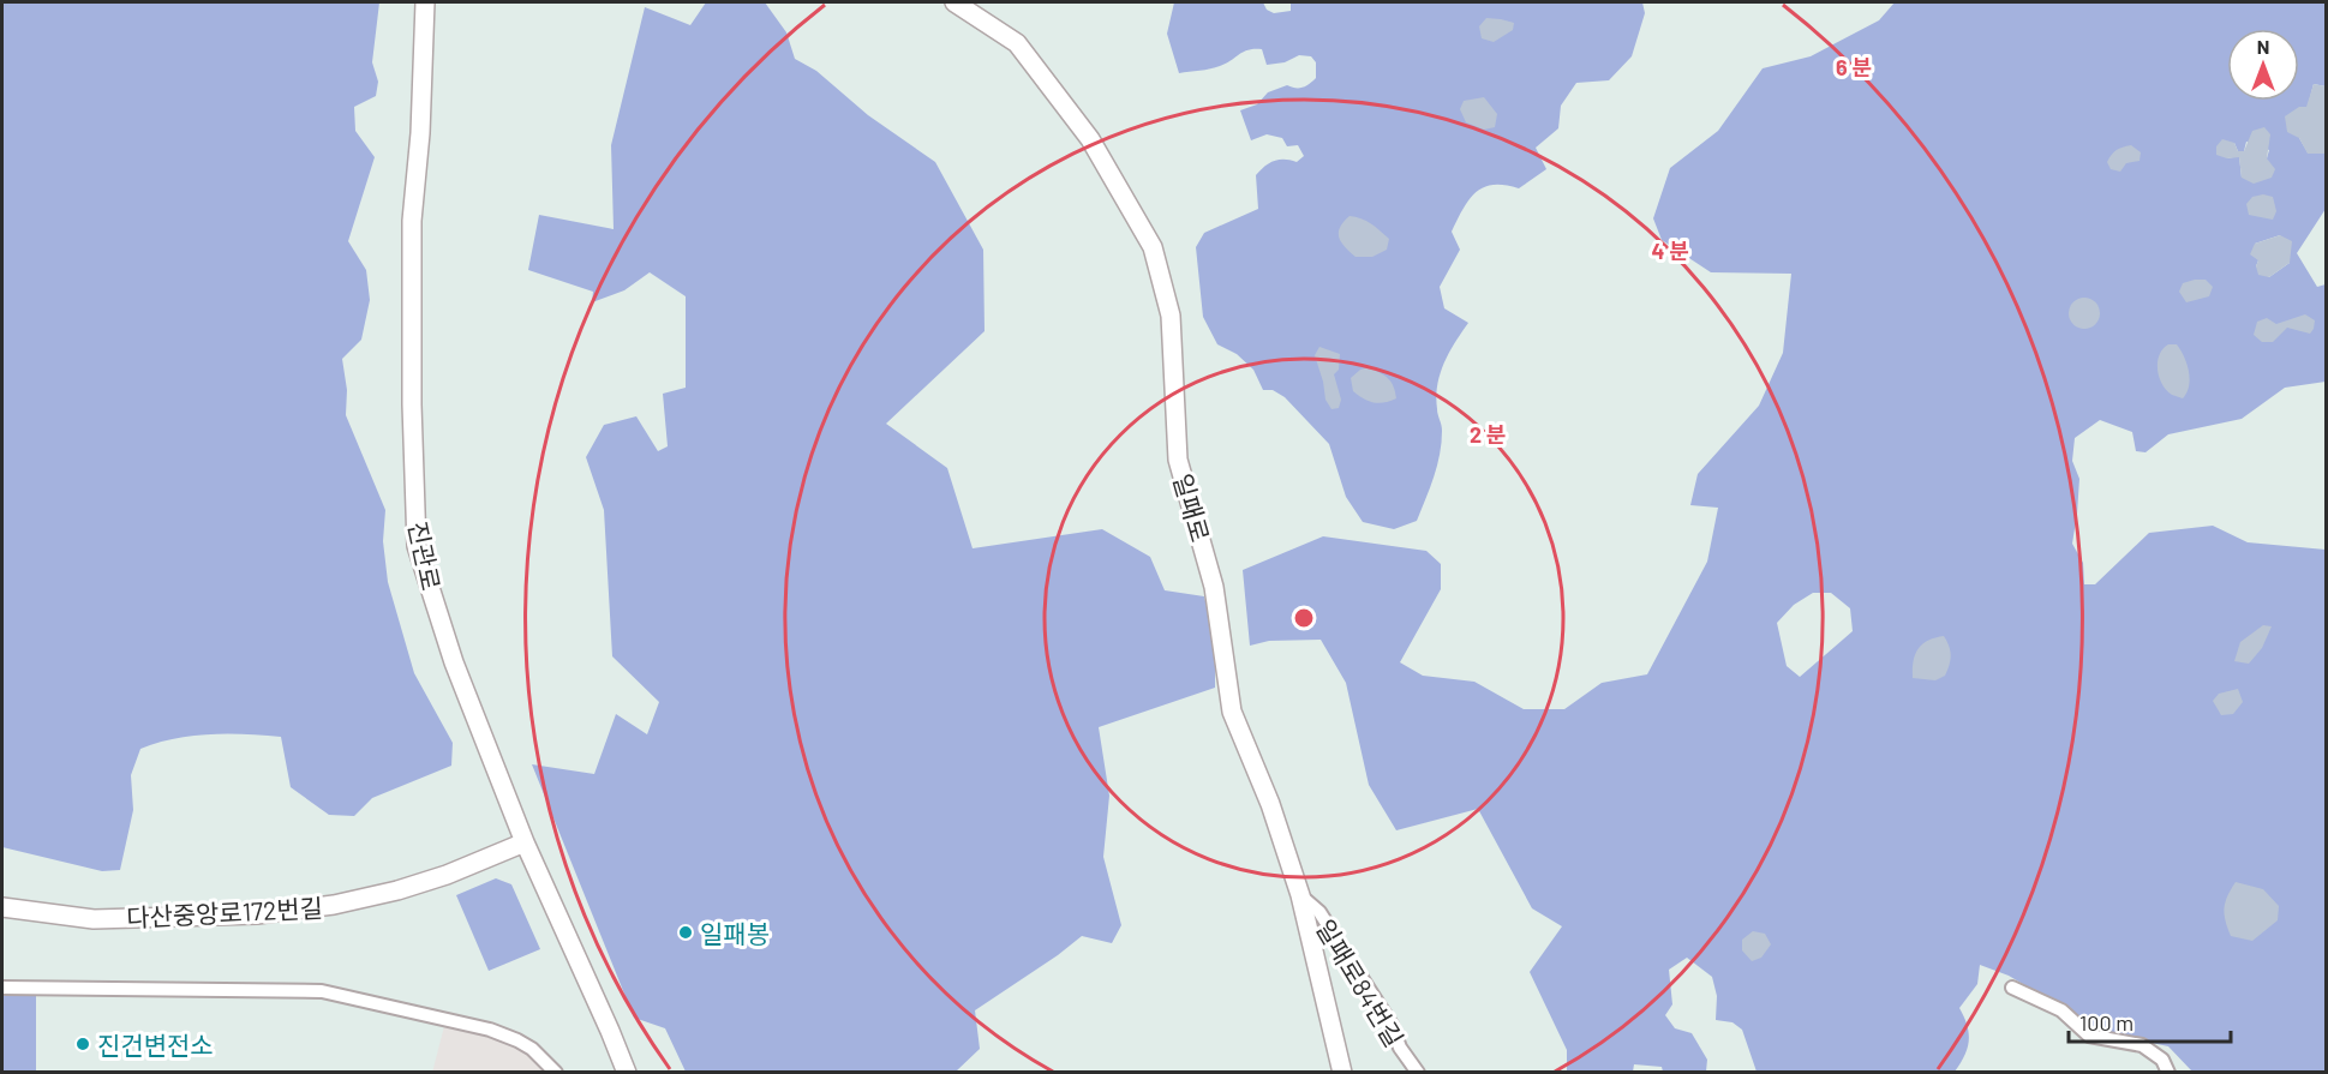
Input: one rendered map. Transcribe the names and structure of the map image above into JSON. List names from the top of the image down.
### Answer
{
  "streets": {
    "street": [
      "일패로",
      "진관로",
      "다산중앙로172번길",
      "일패로84번길"
    ]
  },
  "crossings": [
    ["일패로", "일패로84번길"],
    ["진관로", "다산중앙로172번길"]
  ],
  "places": ["일패봉", "진건변전소"],
  "scale_bar": "100 m",
  "north": "top",
  "rings": ["6 분", "4 분", "2 분"]
}
